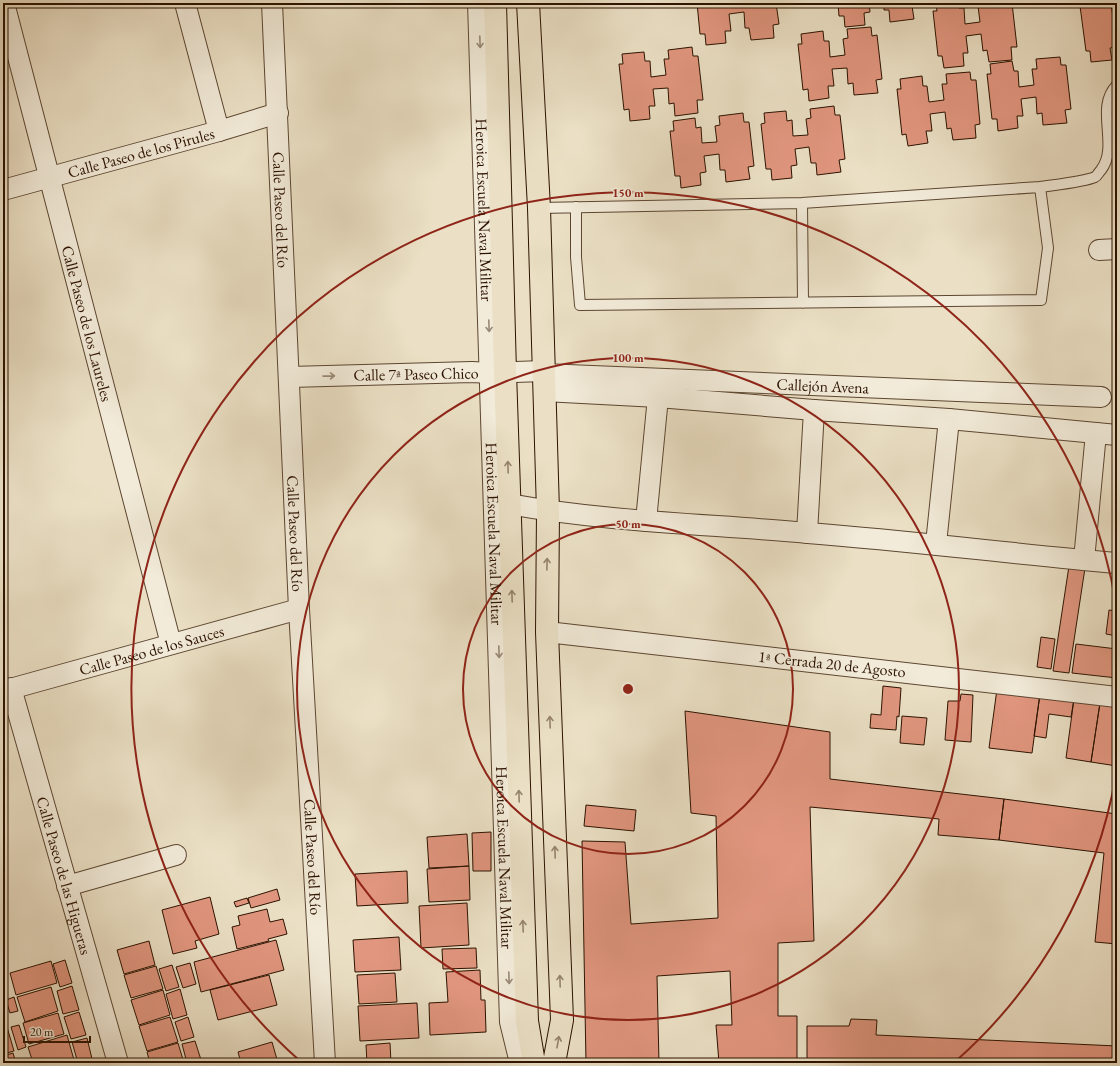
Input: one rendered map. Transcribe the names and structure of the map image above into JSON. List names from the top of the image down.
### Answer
{
  "streets": {
    "main road": ["Heroica Escuela Naval Militar"],
    "street": [
      "Calle Paseo de los Pirules",
      "Calle Paseo del Río",
      "Calle Paseo de los Laureles",
      "Calle 7ª Paseo Chico",
      "Callejón Avena",
      "Calle Paseo de los Sauces",
      "1ª Cerrada 20 de Agosto",
      "Calle Paseo de las Higueras"
    ]
  },
  "crossings": [
    ["Calle Paseo de los Pirules", "Calle Paseo del Río"],
    ["Calle Paseo de los Pirules", "Calle Paseo de los Laureles"],
    ["Calle Paseo del Río", "Calle 7ª Paseo Chico"],
    ["Calle Paseo del Río", "Calle Paseo de los Sauces"],
    ["Heroica Escuela Naval Militar", "Calle 7ª Paseo Chico"],
    ["Calle Paseo de los Laureles", "Calle Paseo de los Sauces"],
    ["Calle 7ª Paseo Chico", "Callejón Avena"],
    ["Calle Paseo de los Sauces", "Calle Paseo de las Higueras"]
  ],
  "one_way": ["Calle 7ª Paseo Chico"],
  "scale_bar": "20 m",
  "rings": ["150 m", "100 m", "50 m"]
}
